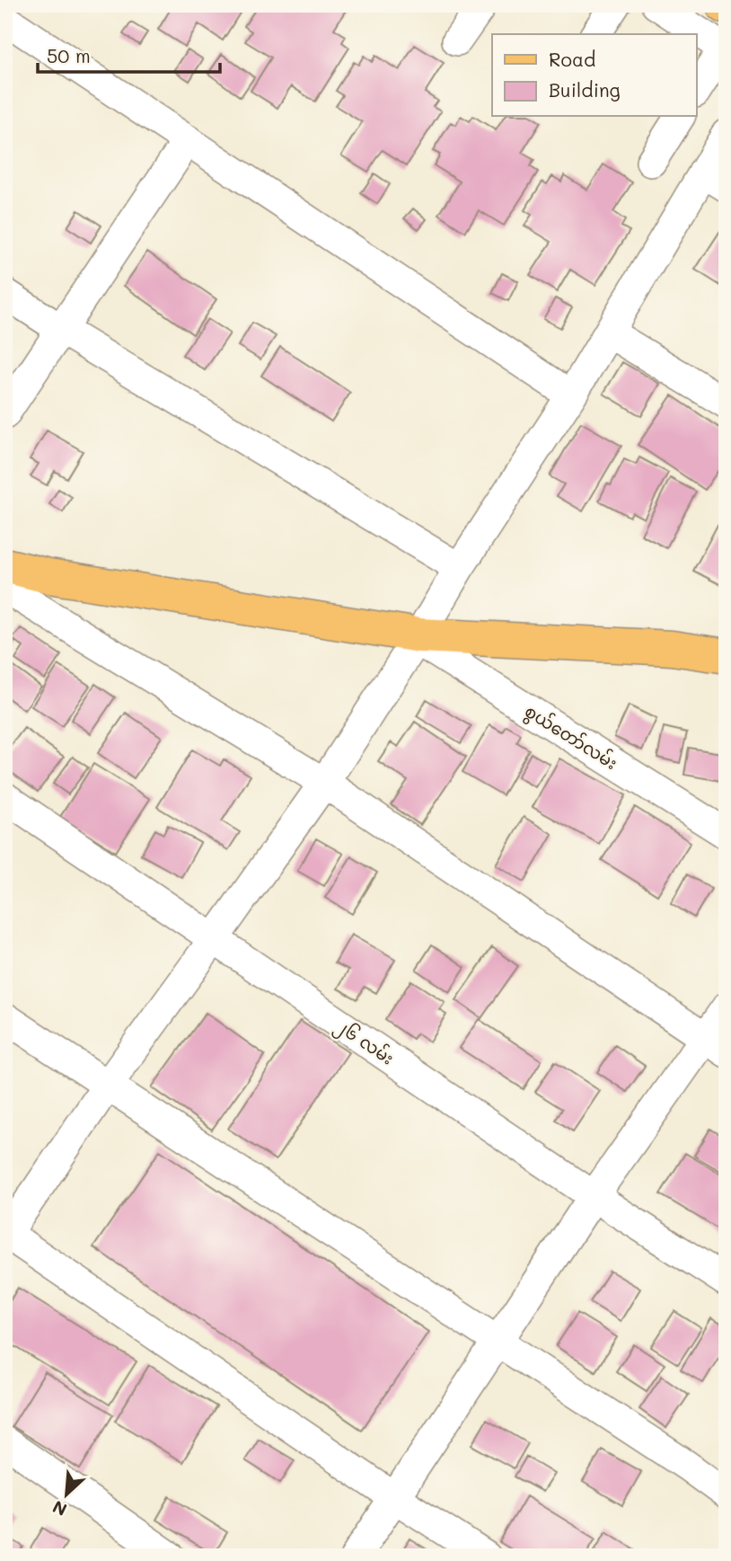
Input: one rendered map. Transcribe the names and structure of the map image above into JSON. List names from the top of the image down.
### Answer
{
  "streets": {
    "street": ["စွယ်တော်လမ်း", "၂၆ လမ်း"]
  },
  "legend": ["Road", "Building"],
  "scale_bar": "50 m",
  "north": "bottom left"
}
